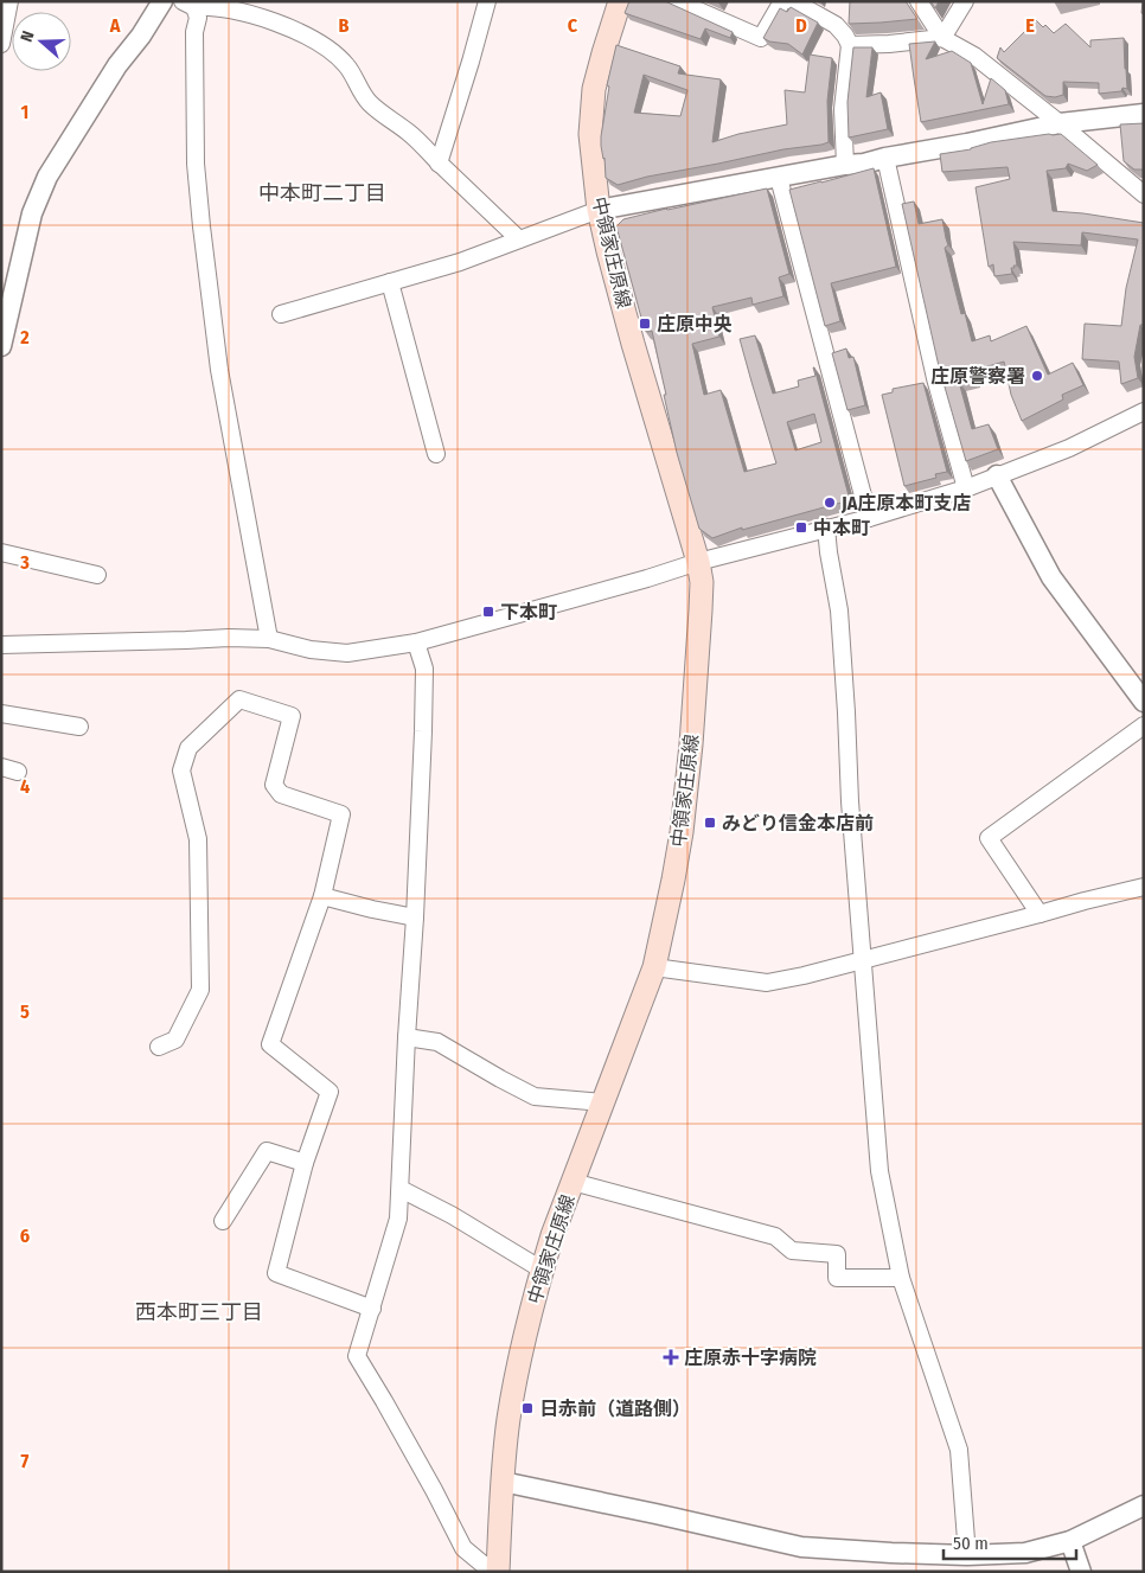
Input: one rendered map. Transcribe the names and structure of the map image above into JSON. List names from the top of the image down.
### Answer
{
  "streets": {
    "main road": ["中領家庄原線"]
  },
  "districts": ["中本町二丁目", "西本町三丁目"],
  "places": {
    "transit": [
      "庄原中央",
      "中本町",
      "下本町",
      "みどり信金本店前",
      "日赤前（道路側）"
    ],
    "other": ["庄原警察署", "JA庄原本町支店"],
    "health": ["庄原赤十字病院"]
  },
  "scale_bar": "50 m",
  "north": "left",
  "grid": {
    "columns": [
      "A",
      "B",
      "C",
      "D",
      "E"
    ],
    "rows": [
      "1",
      "2",
      "3",
      "4",
      "5",
      "6",
      "7"
    ]
  }
}
